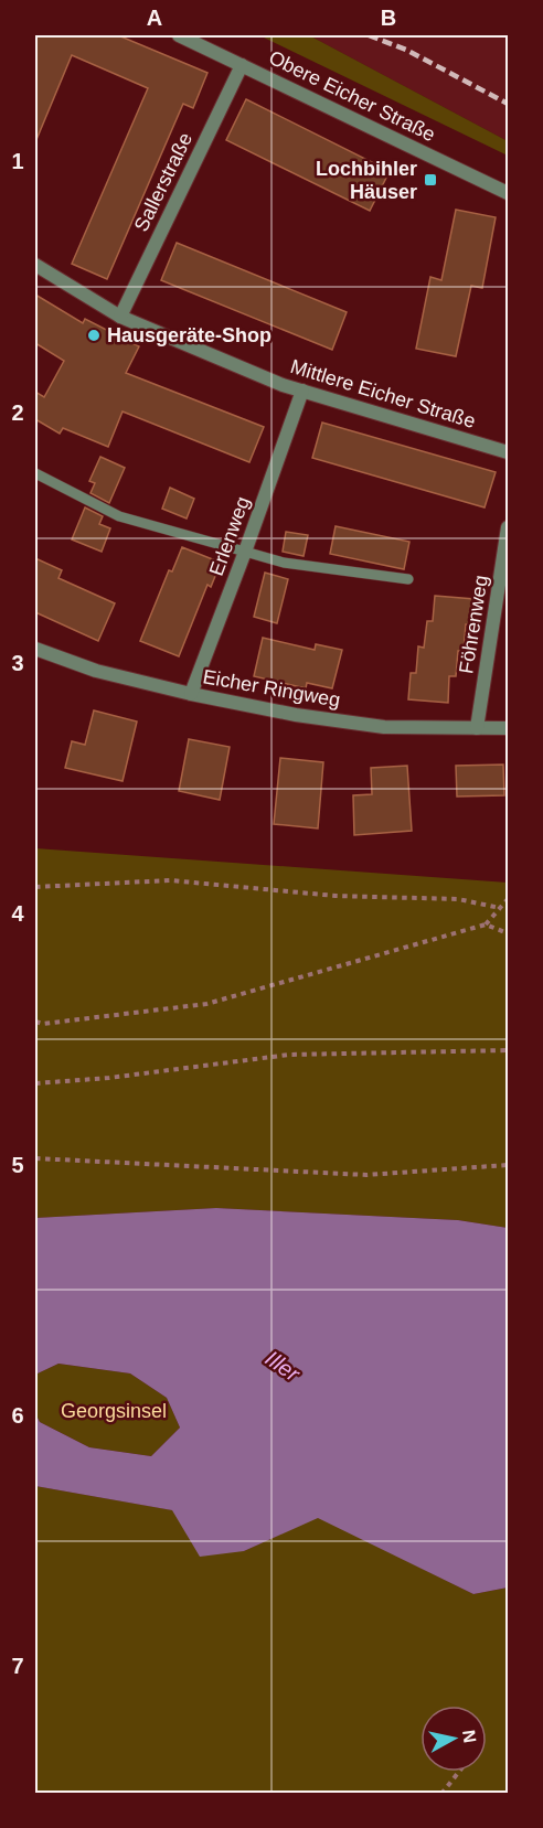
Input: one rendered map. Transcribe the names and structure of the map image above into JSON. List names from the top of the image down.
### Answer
{
  "streets": {
    "street": [
      "Obere Eicher Straße",
      "Sallerstraße",
      "Mittlere Eicher Straße",
      "Erlenweg",
      "Föhrenweg",
      "Eicher Ringweg"
    ]
  },
  "crossings": [
    ["Obere Eicher Straße", "Sallerstraße"],
    ["Sallerstraße", "Mittlere Eicher Straße"],
    ["Mittlere Eicher Straße", "Erlenweg"],
    ["Erlenweg", "Eicher Ringweg"],
    ["Föhrenweg", "Eicher Ringweg"]
  ],
  "water": ["Iller"],
  "parks": ["Georgsinsel"],
  "places": {
    "transit": ["Lochbihler Häuser"],
    "other": ["Hausgeräte-Shop"]
  },
  "north": "right",
  "grid": {
    "columns": ["A", "B"],
    "rows": [
      "1",
      "2",
      "3",
      "4",
      "5",
      "6",
      "7"
    ]
  }
}
